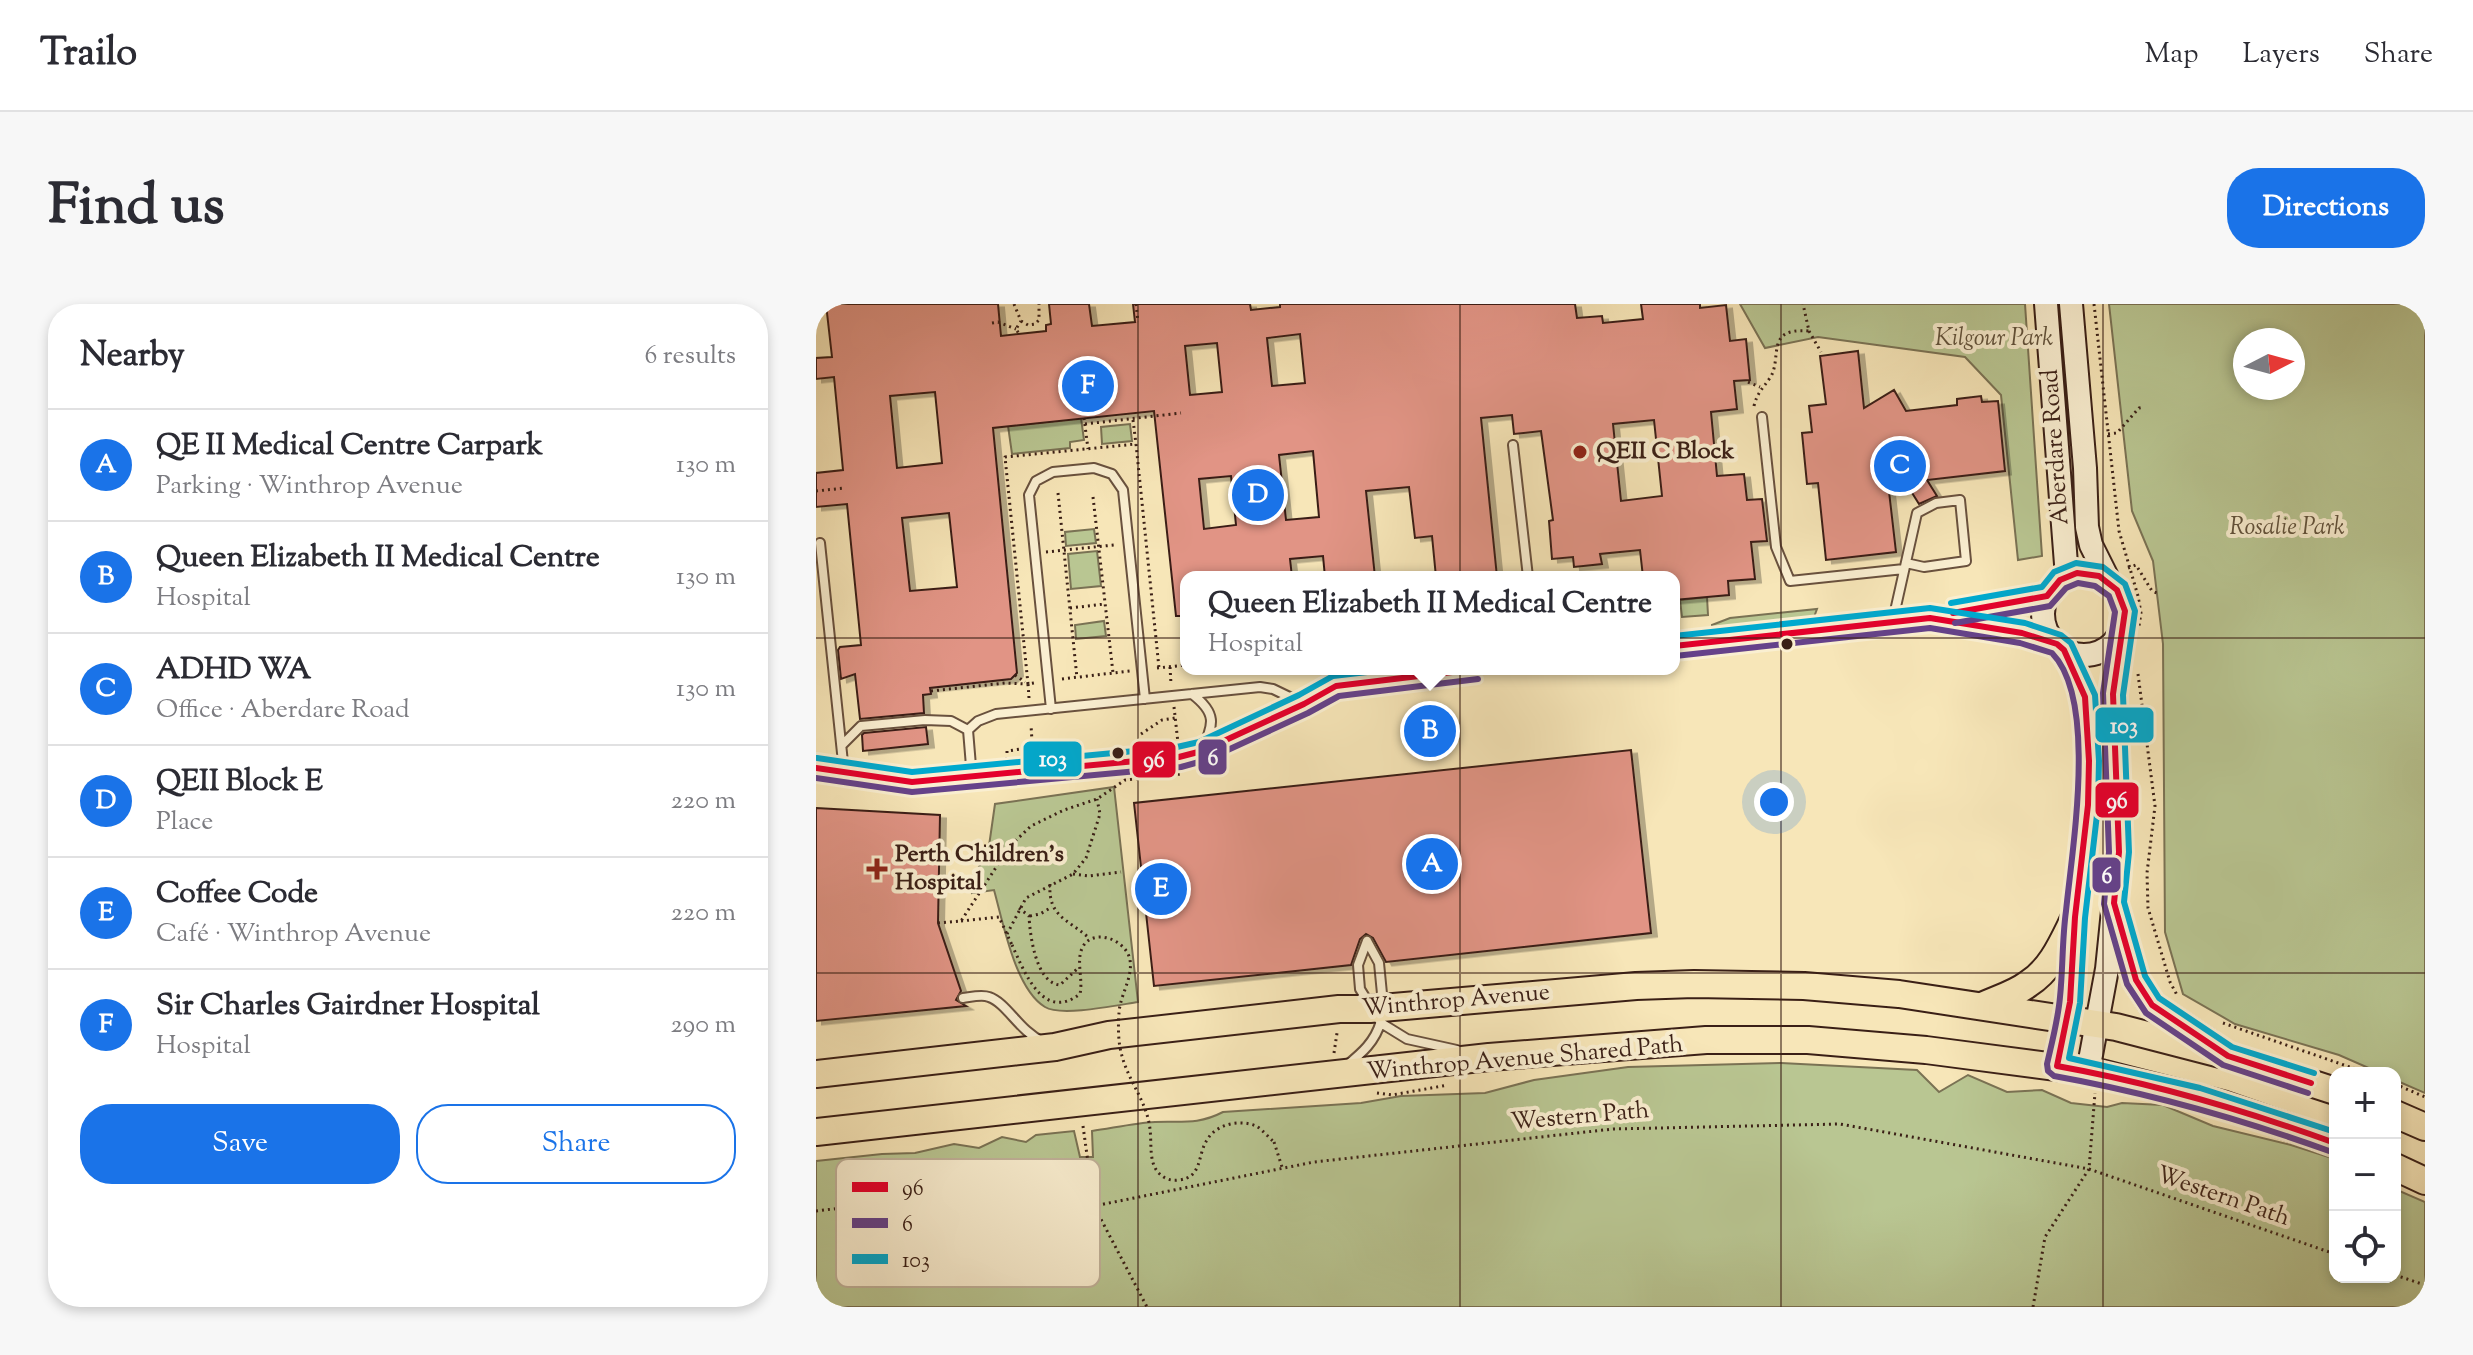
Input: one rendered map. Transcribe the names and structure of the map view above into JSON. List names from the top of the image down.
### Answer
{
  "streets": {
    "main road": ["Aberdare Road", "Winthrop Avenue"],
    "path": ["Winthrop Avenue Shared Path", "Western Path"]
  },
  "parks": ["Kilgour Park", "Rosalie Park"],
  "places": {
    "other": ["QEII C Block"],
    "health": ["Perth Children's Hospital"]
  },
  "lines": ["transit line 103", "transit line 96", "transit line 6"],
  "legend": ["96", "6", "103"],
  "north": "right",
  "page": {
    "header": "Trailo",
    "nav": ["Map", "Layers", "Share"],
    "title": "Find us",
    "buttons": [
      "Directions",
      ["Save", "Share"]
    ],
    "heading": ["Nearby", "6 results"],
    "pins": [
      "F",
      "C",
      "D",
      "B",
      "A",
      "E"
    ],
    "list": [
      {
        "mark": "A",
        "name": "QE II Medical Centre Carpark",
        "note": "Parking · Winthrop Avenue",
        "value": "130 m"
      },
      {
        "mark": "B",
        "name": "Queen Elizabeth II Medical Centre",
        "note": "Hospital",
        "value": "130 m"
      },
      {
        "mark": "C",
        "name": "ADHD WA",
        "note": "Office · Aberdare Road",
        "value": "130 m"
      },
      {
        "mark": "D",
        "name": "QEII Block E",
        "note": "Place",
        "value": "220 m"
      },
      {
        "mark": "E",
        "name": "Coffee Code",
        "note": "Café · Winthrop Avenue",
        "value": "220 m"
      },
      {
        "mark": "F",
        "name": "Sir Charles Gairdner Hospital",
        "note": "Hospital",
        "value": "290 m"
      }
    ],
    "popup": ["Queen Elizabeth II Medical Centre", "Hospital"],
    "map_buttons": ["+", "−"]
  }
}
